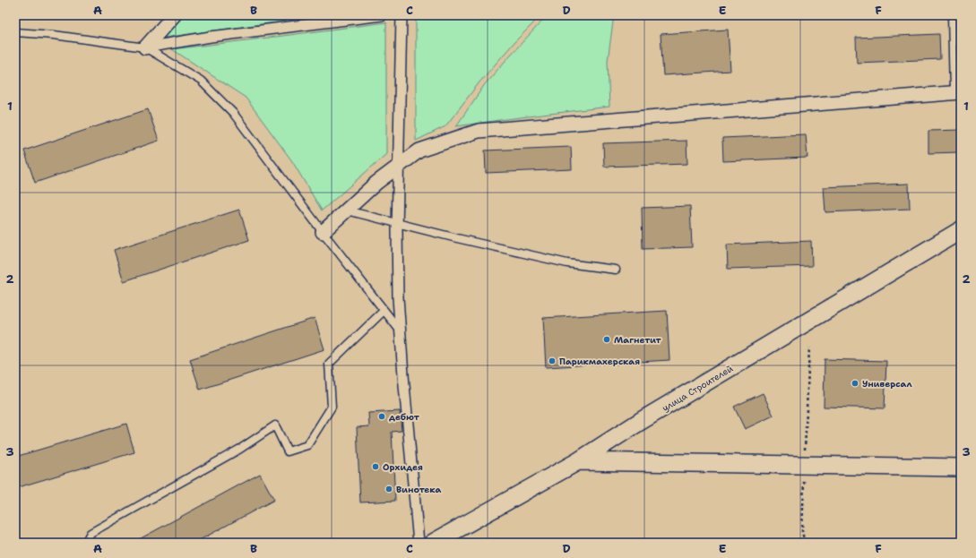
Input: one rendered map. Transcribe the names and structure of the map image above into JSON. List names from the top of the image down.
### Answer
{
  "streets": {
    "street": ["улица Строителей"]
  },
  "places": [
    "Магнетит",
    "Парикмахерская",
    "Универсал",
    "дебют",
    "Орхидея",
    "Винотека"
  ],
  "grid": {
    "columns": [
      "A",
      "B",
      "C",
      "D",
      "E",
      "F"
    ],
    "rows": ["1", "2", "3"]
  }
}
